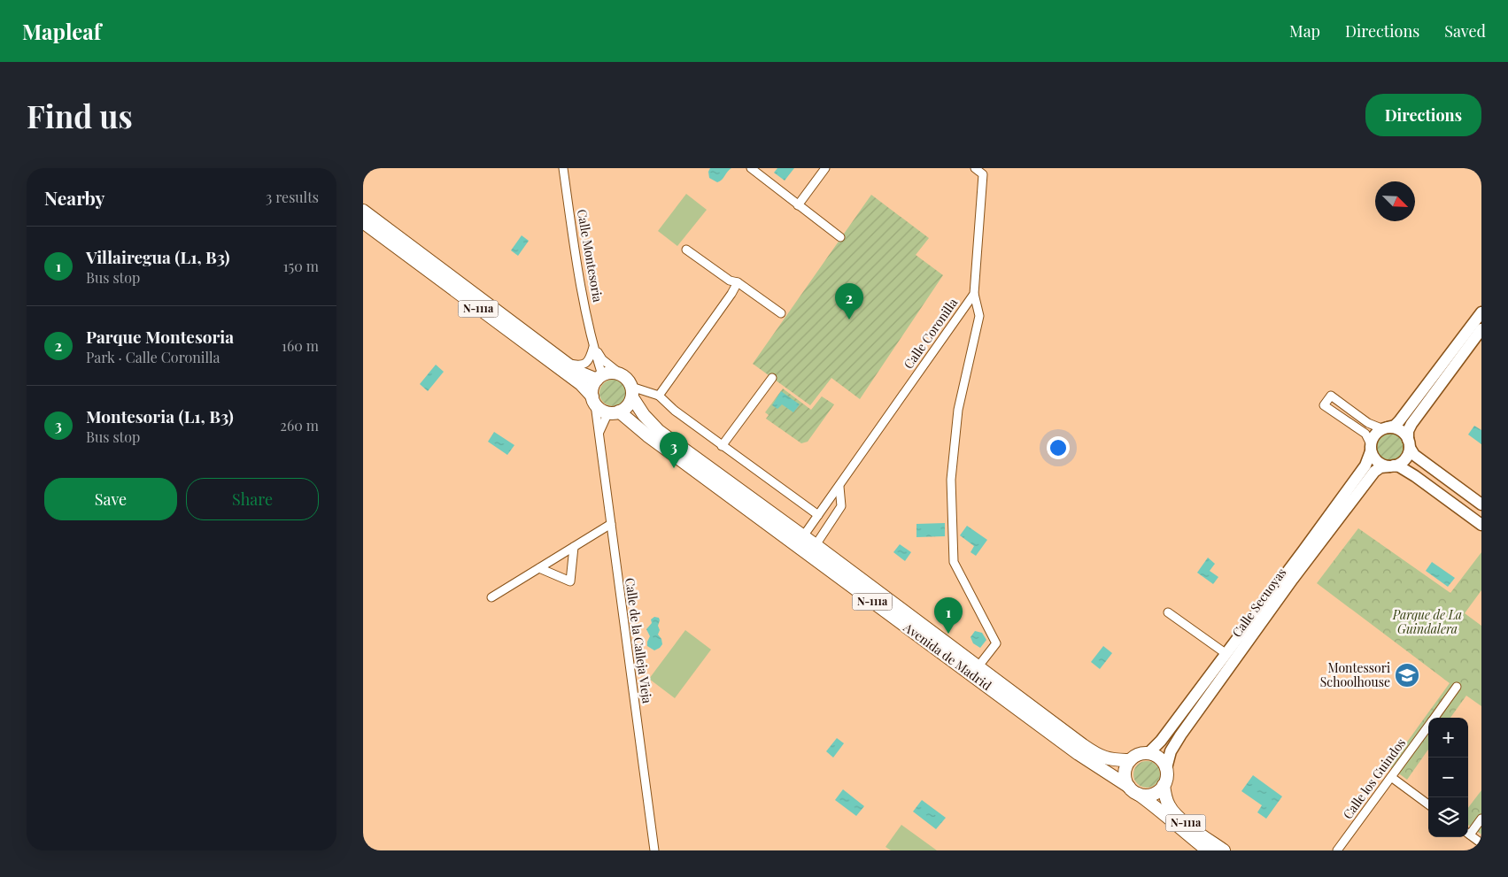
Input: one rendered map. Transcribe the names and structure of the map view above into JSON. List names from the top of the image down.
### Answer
{
  "streets": {
    "main road": ["N-111a", "Calle Secuoyas", "Avenida de Madrid"],
    "street": [
      "Calle Montesoria",
      "Calle Coronilla",
      "Calle de la Calleja Vieja",
      "Calle los Guindos"
    ]
  },
  "crossings": [
    ["Calle Montesoria", "N-111a"],
    ["Calle Montesoria", "Avenida de Madrid"],
    ["N-111a", "Calle Secuoyas"],
    ["N-111a", "Avenida de Madrid"],
    ["Calle Coronilla", "Avenida de Madrid"],
    ["Calle Secuoyas", "Avenida de Madrid"]
  ],
  "parks": ["Parque de La Guindalera"],
  "places": {
    "school or university": ["Montessori Schoolhouse"]
  },
  "north": "bottom right",
  "page": {
    "header": "Mapleaf",
    "nav": ["Map", "Directions", "Saved"],
    "buttons": [
      "Directions",
      ["Save", "Share"]
    ],
    "title": "Find us",
    "heading": ["Nearby", "3 results"],
    "list": [
      {
        "mark": "1",
        "name": "Villairegua (L1, B3)",
        "note": "Bus stop",
        "value": "150 m"
      },
      {
        "mark": "2",
        "name": "Parque Montesoria",
        "note": "Park · Calle Coronilla",
        "value": "160 m"
      },
      {
        "mark": "3",
        "name": "Montesoria (L1, B3)",
        "note": "Bus stop",
        "value": "260 m"
      }
    ],
    "pins": ["2", "3", "1"],
    "map_buttons": ["+", "−"]
  }
}
